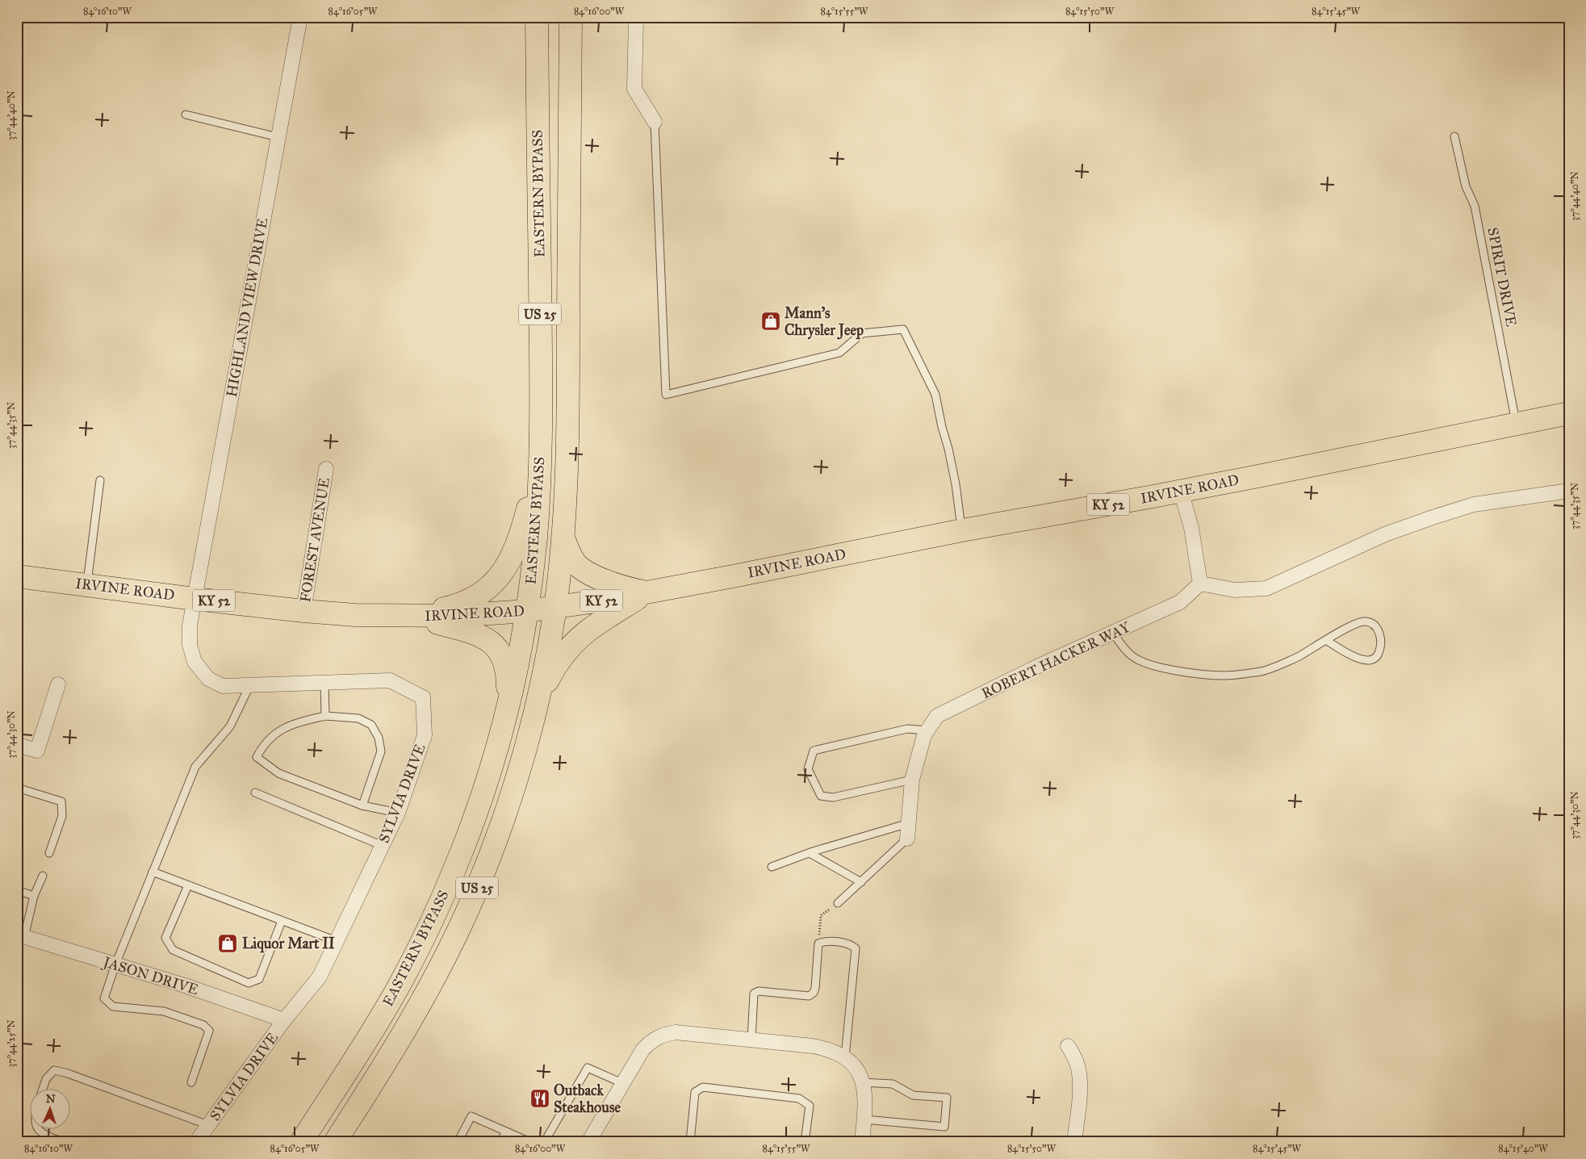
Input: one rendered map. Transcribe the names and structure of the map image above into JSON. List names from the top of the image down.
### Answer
{
  "streets": {
    "main road": [
      "EASTERN BYPASS",
      "US 25",
      "IRVINE ROAD",
      "KY 52"
    ],
    "street": [
      "HIGHLAND VIEW DRIVE",
      "FOREST AVENUE",
      "ROBERT HACKER WAY",
      "SYLVIA DRIVE",
      "JASON DRIVE"
    ],
    "lane": ["SPIRIT DRIVE"]
  },
  "crossings": [
    ["EASTERN BYPASS", "IRVINE ROAD"],
    ["SPIRIT DRIVE", "IRVINE ROAD"],
    ["HIGHLAND VIEW DRIVE", "IRVINE ROAD"],
    ["HIGHLAND VIEW DRIVE", "SYLVIA DRIVE"],
    ["IRVINE ROAD", "FOREST AVENUE"],
    ["IRVINE ROAD", "SYLVIA DRIVE"],
    ["SYLVIA DRIVE", "JASON DRIVE"]
  ],
  "places": {
    "shop": ["Mann's Chrysler Jeep", "Liquor Mart II"],
    "restaurant": ["Outback Steakhouse"]
  },
  "north": "top",
  "coordinates": [
    "84°16'10\"W",
    "84°16'05\"W",
    "84°16'00\"W",
    "84°15'55\"W",
    "84°15'50\"W",
    "84°15'45\"W",
    "37°44'40\"N",
    "37°44'35\"N",
    "37°44'30\"N",
    "37°44'25\"N",
    "84°15'40\"W"
  ]
}
